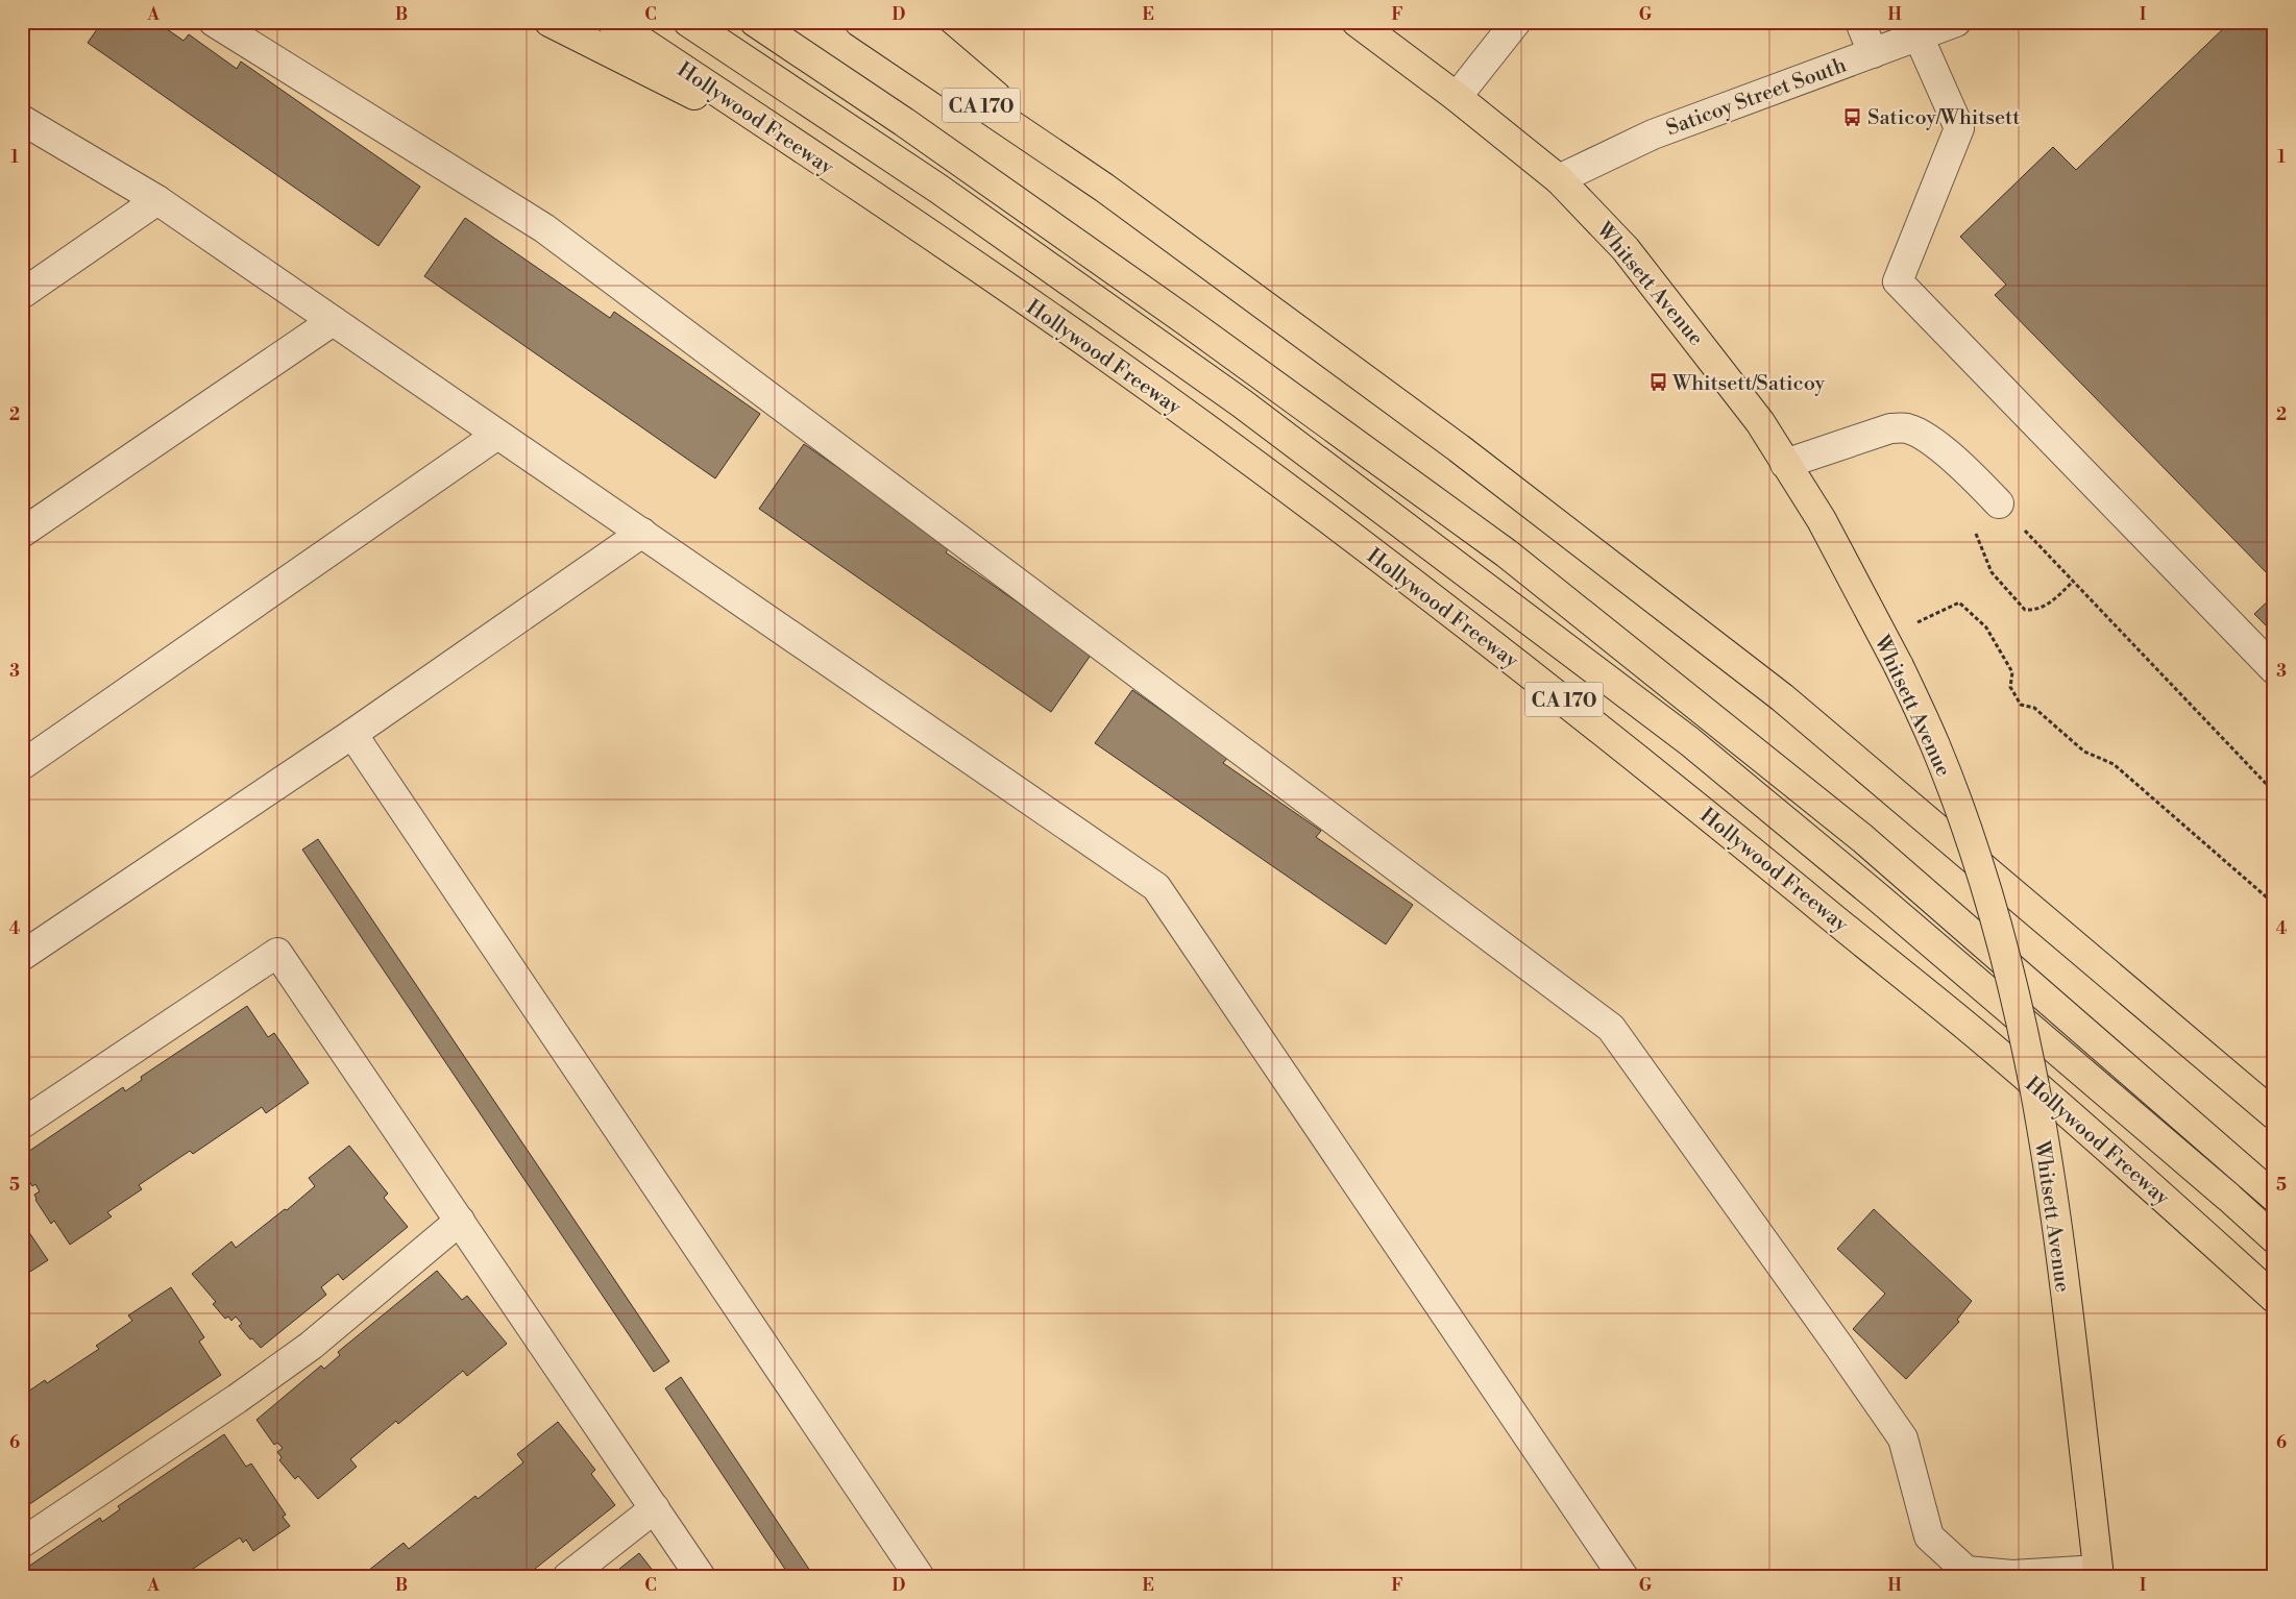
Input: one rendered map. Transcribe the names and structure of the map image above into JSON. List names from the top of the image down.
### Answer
{
  "streets": {
    "main road": ["CA 170", "Hollywood Freeway", "Whitsett Avenue"],
    "street": ["Saticoy Street South"]
  },
  "crossings": [
    ["Saticoy Street South", "Whitsett Avenue"]
  ],
  "places": {
    "bus stop": ["Saticoy/Whitsett", "Whitsett/Saticoy"]
  },
  "grid": {
    "columns": [
      "A",
      "B",
      "C",
      "D",
      "E",
      "F",
      "G",
      "H",
      "I"
    ],
    "rows": [
      "1",
      "2",
      "3",
      "4",
      "5",
      "6"
    ]
  }
}
